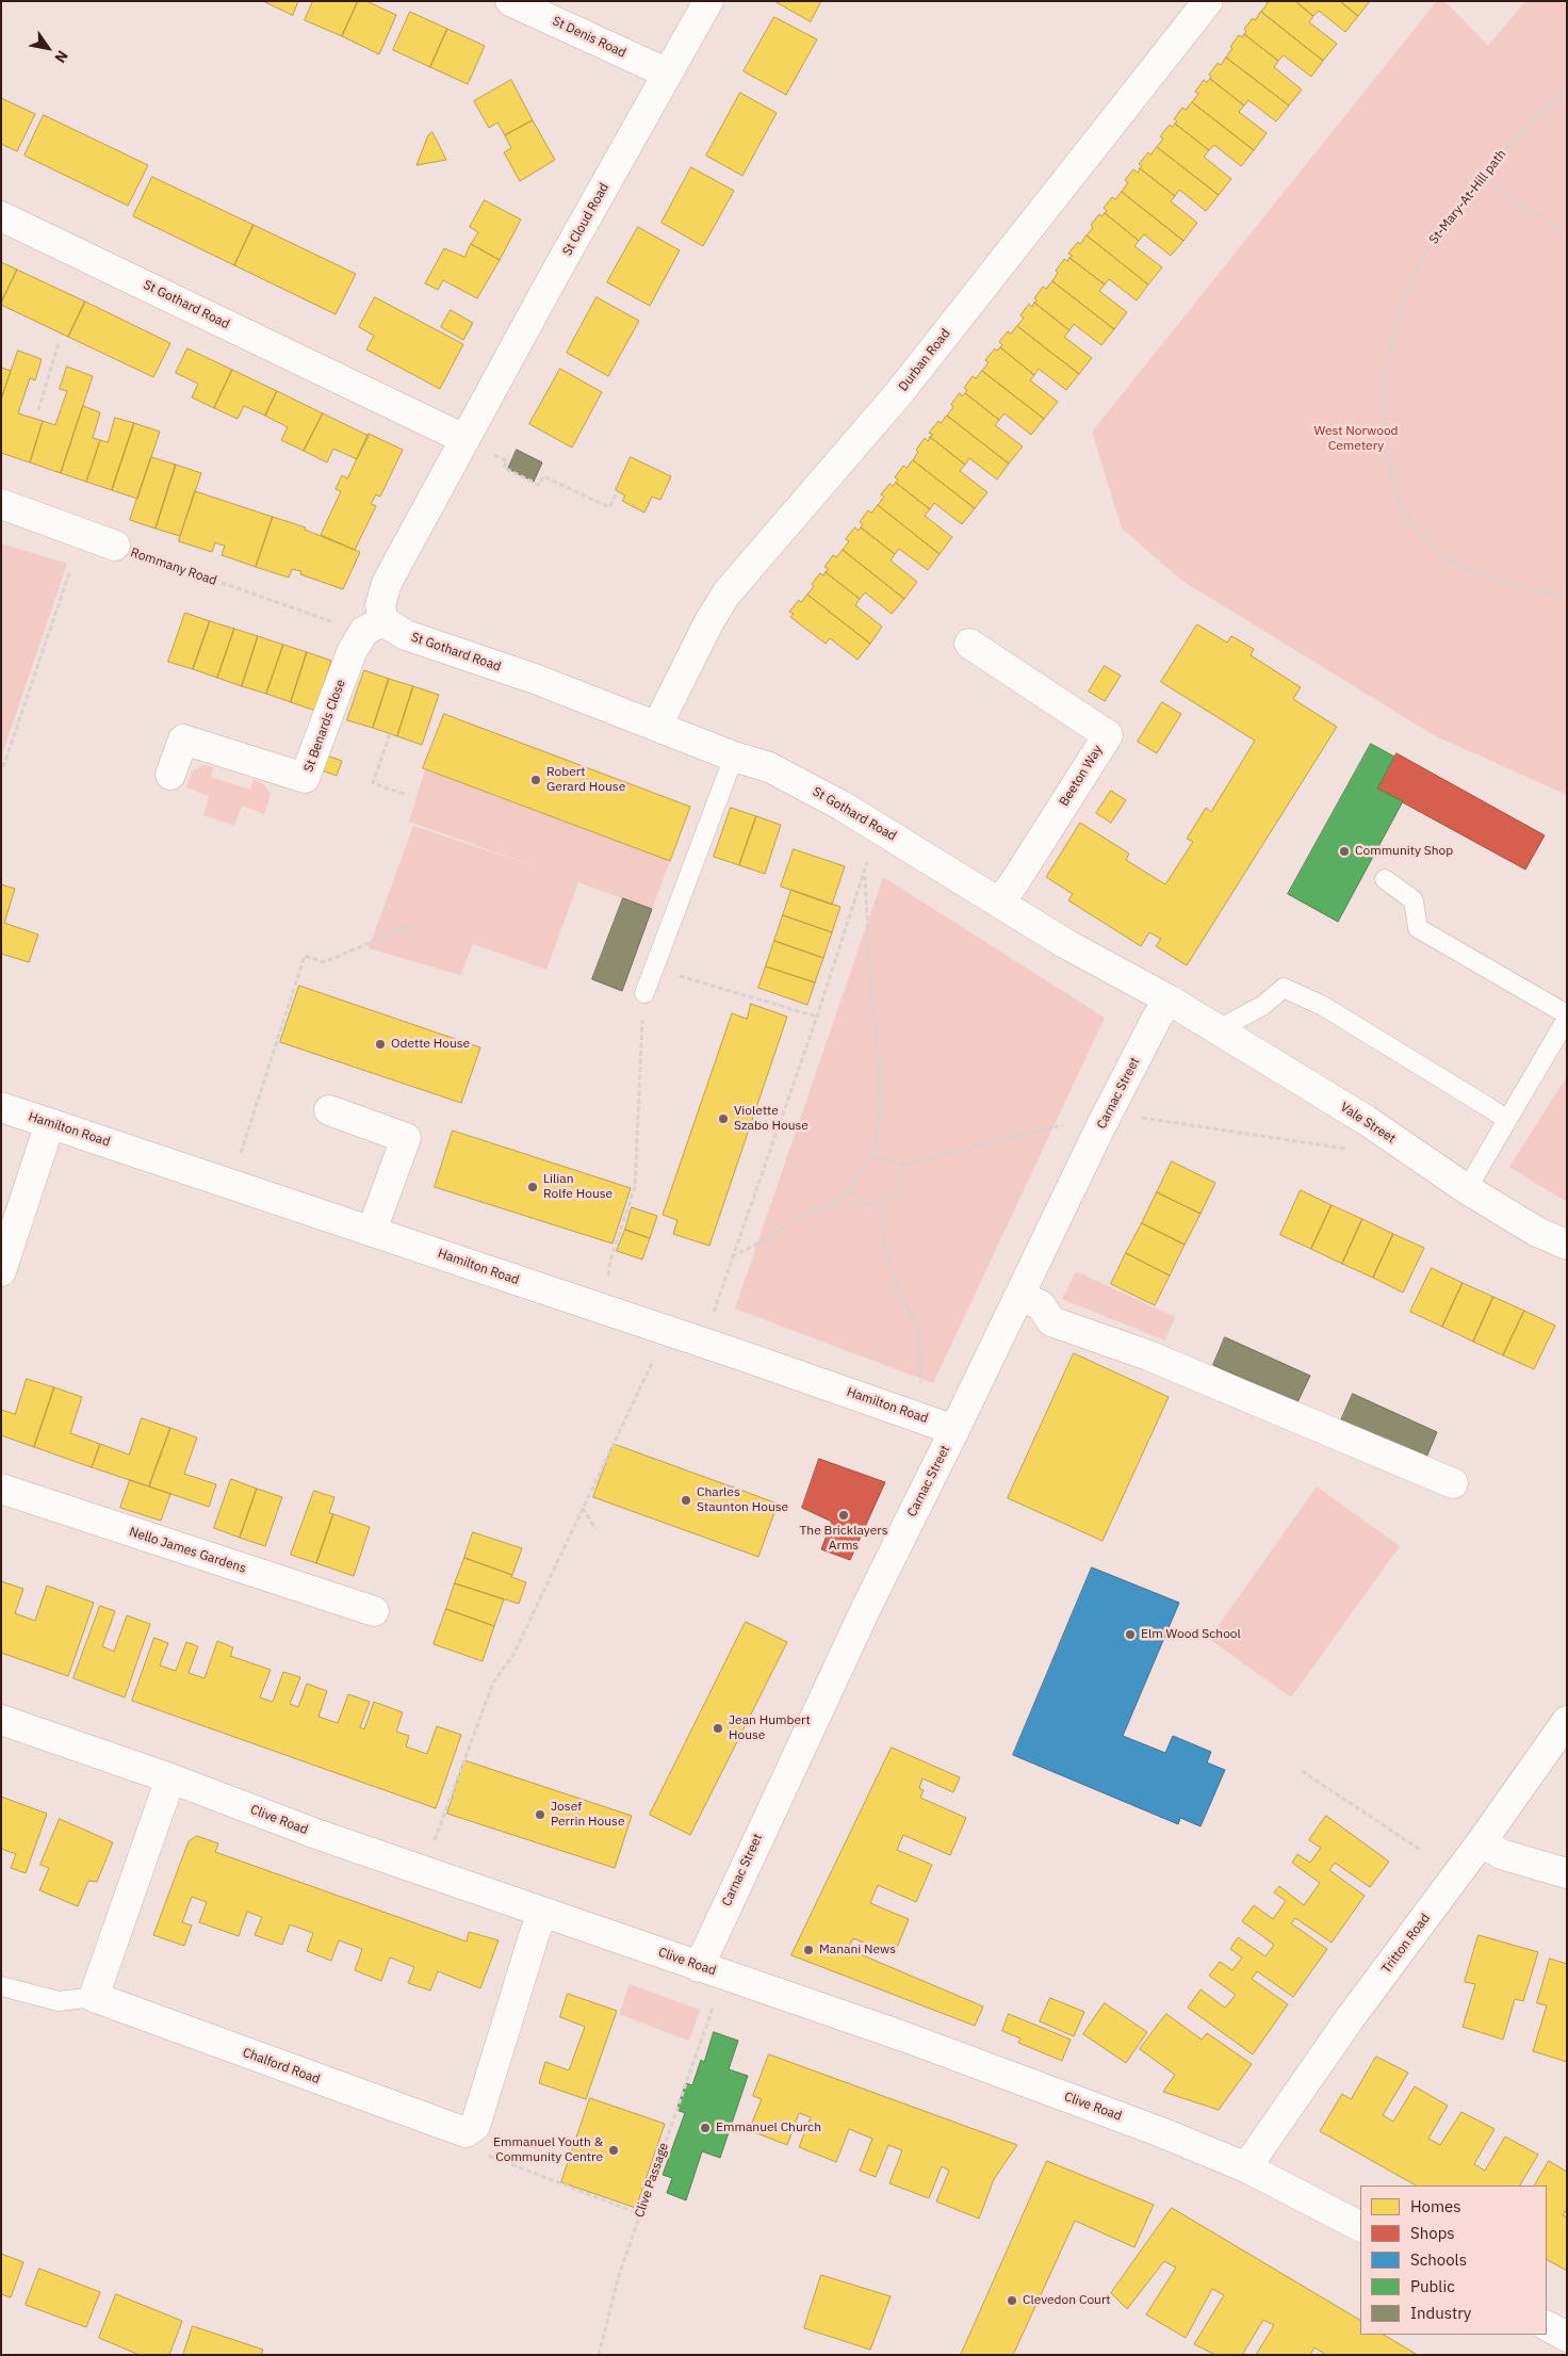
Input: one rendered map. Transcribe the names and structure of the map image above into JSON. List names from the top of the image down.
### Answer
{
  "streets": {
    "street": [
      "St Denis Road",
      "St Cloud Road",
      "St Gothard Road",
      "Durban Road",
      "Rommany Road",
      "St Benards Close",
      "Beeton Way",
      "Carnac Street",
      "Vale Street",
      "Hamilton Road",
      "Nello James Gardens",
      "Clive Road",
      "Tritton Road",
      "Chalford Road"
    ],
    "path": ["St-Mary-At-Hill path", "Clive Passage"]
  },
  "crossings": [
    ["St Denis Road", "St Cloud Road"],
    ["St Cloud Road", "St Gothard Road"],
    ["St Gothard Road", "Durban Road"],
    ["St Gothard Road", "St Benards Close"],
    ["St Gothard Road", "Beeton Way"],
    ["St Gothard Road", "Carnac Street"],
    ["St Gothard Road", "Vale Street"],
    ["Carnac Street", "Vale Street"],
    ["Carnac Street", "Hamilton Road"],
    ["Carnac Street", "Clive Road"],
    ["Clive Road", "Tritton Road"]
  ],
  "parks": ["West Norwood Cemetery"],
  "places": [
    "Robert Gerard House",
    "Community Shop",
    "Odette House",
    "Violette Szabo House",
    "Lilian Rolfe House",
    "Charles Staunton House",
    "The Bricklayers Arms",
    "Elm Wood School",
    "Jean Humbert House",
    "Josef Perrin House",
    "Manani News",
    "Emmanuel Church",
    "Emmanuel Youth & Community Centre",
    "Clevedon Court"
  ],
  "legend": [
    "Homes",
    "Shops",
    "Schools",
    "Public",
    "Industry"
  ],
  "north": "bottom right"
}
